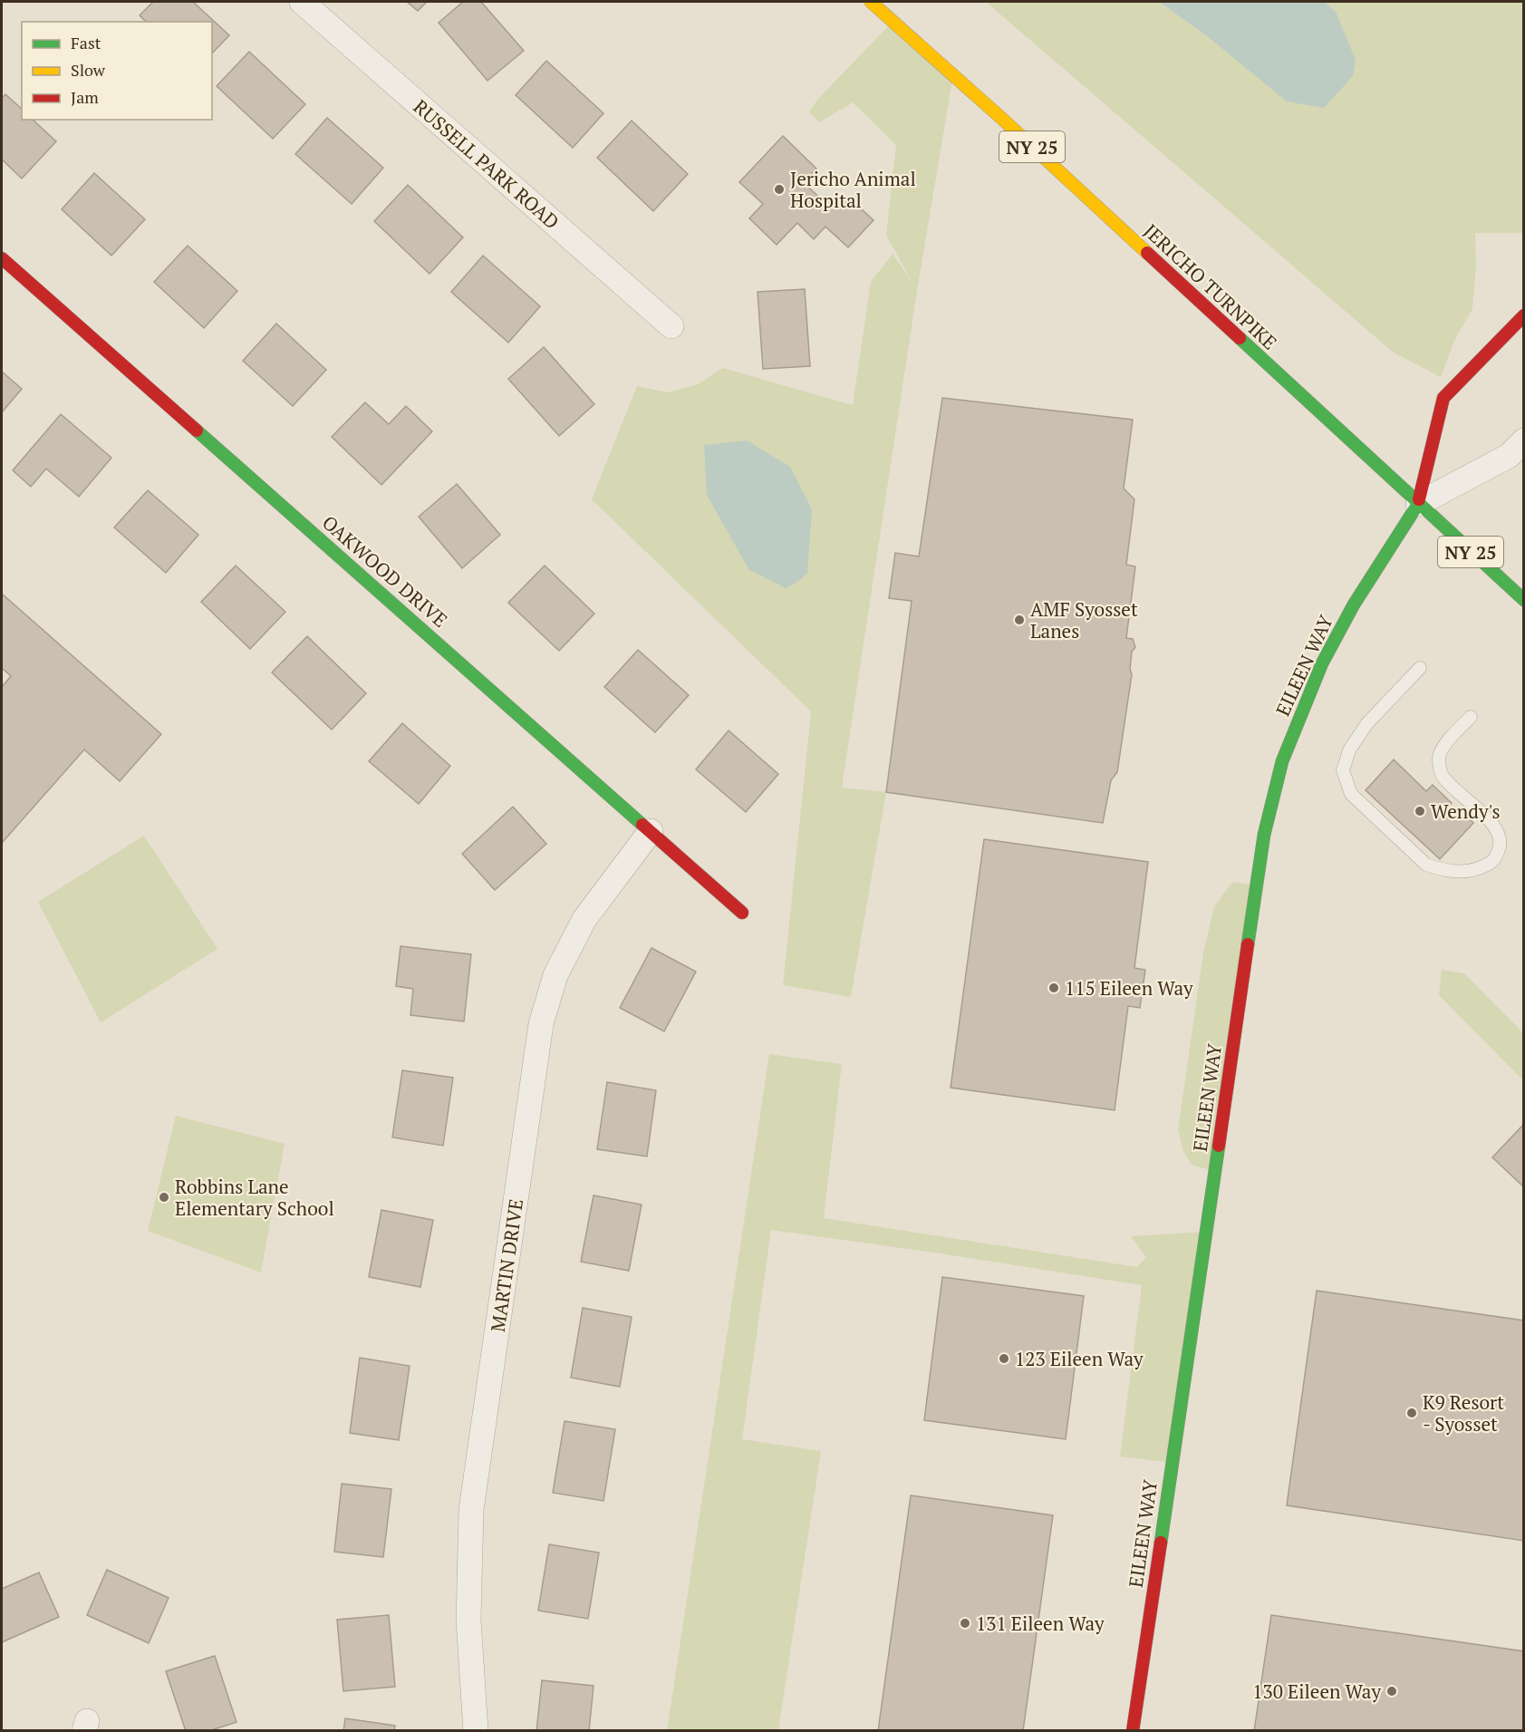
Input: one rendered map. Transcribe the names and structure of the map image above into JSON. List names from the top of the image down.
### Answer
{
  "streets": {
    "street": [
      "NY 25",
      "RUSSELL PARK ROAD",
      "JERICHO TURNPIKE",
      "OAKWOOD DRIVE",
      "EILEEN WAY",
      "MARTIN DRIVE"
    ]
  },
  "crossings": [
    ["JERICHO TURNPIKE", "EILEEN WAY"],
    ["OAKWOOD DRIVE", "MARTIN DRIVE"]
  ],
  "places": [
    "Jericho Animal Hospital",
    "AMF Syosset Lanes",
    "Wendy's",
    "115 Eileen Way",
    "Robbins Lane Elementary School",
    "123 Eileen Way",
    "K9 Resort - Syosset",
    "131 Eileen Way",
    "130 Eileen Way"
  ],
  "legend": ["Fast", "Slow", "Jam"]
}
